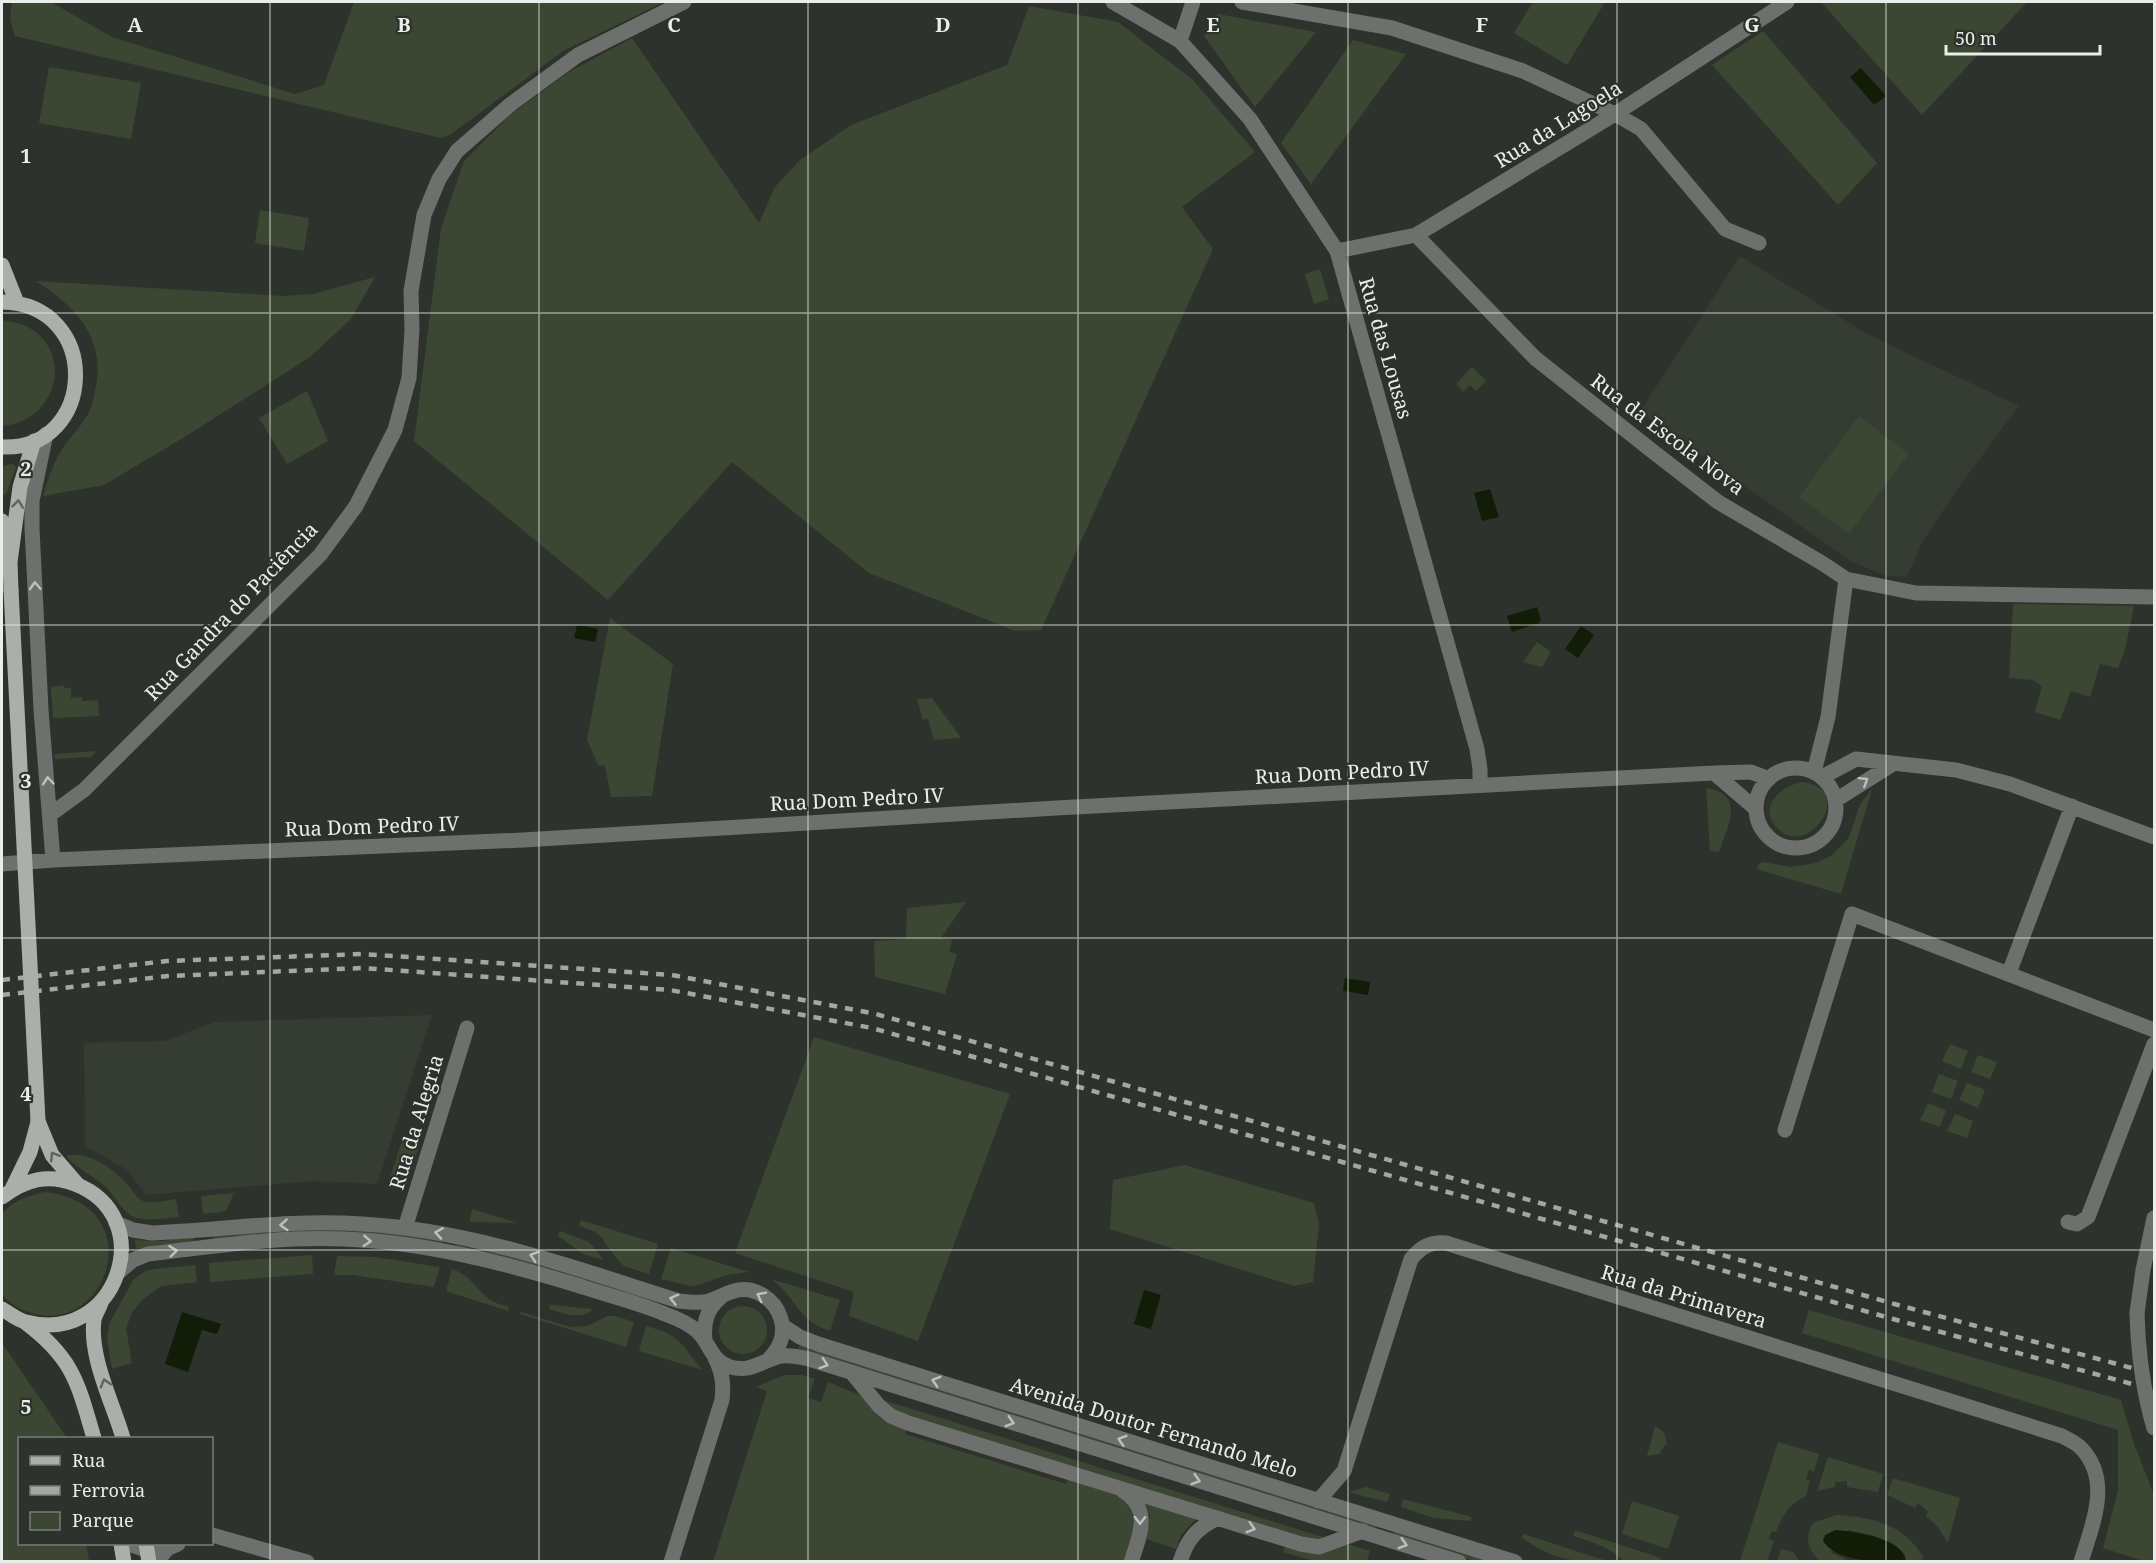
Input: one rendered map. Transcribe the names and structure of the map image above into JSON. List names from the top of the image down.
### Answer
{
  "streets": {
    "street": [
      "Rua da Lagoela",
      "Rua das Lousas",
      "Rua da Escola Nova",
      "Rua Gandra do Paciência",
      "Rua Dom Pedro IV",
      "Rua da Alegria",
      "Rua da Primavera",
      "Avenida Doutor Fernando Melo"
    ]
  },
  "crossings": [
    ["Rua da Lagoela", "Rua das Lousas"],
    ["Rua da Lagoela", "Rua da Escola Nova"],
    ["Rua das Lousas", "Rua Dom Pedro IV"],
    ["Rua da Primavera", "Avenida Doutor Fernando Melo"]
  ],
  "legend": ["Rua", "Ferrovia", "Parque"],
  "scale_bar": "50 m",
  "grid": {
    "columns": [
      "A",
      "B",
      "C",
      "D",
      "E",
      "F",
      "G"
    ],
    "rows": [
      "1",
      "2",
      "3",
      "4",
      "5"
    ]
  }
}
